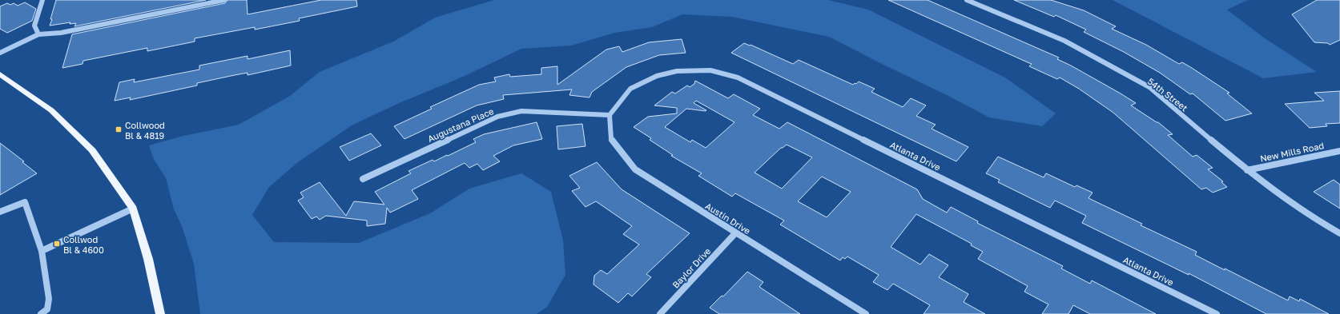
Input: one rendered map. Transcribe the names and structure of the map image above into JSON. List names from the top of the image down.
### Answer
{
  "streets": {
    "street": [
      "54th Street",
      "Augustana Place",
      "New Mills Road",
      "Atlanta Drive",
      "Austin Drive",
      "Baylor Drive"
    ]
  },
  "crossings": [
    ["54th Street", "New Mills Road"],
    ["Augustana Place", "Atlanta Drive"],
    ["Augustana Place", "Austin Drive"],
    ["Atlanta Drive", "Austin Drive"],
    ["Austin Drive", "Baylor Drive"]
  ],
  "places": {
    "transit": ["Collwood Bl & 4819", "Collwod Bl & 4600"]
  }
}
